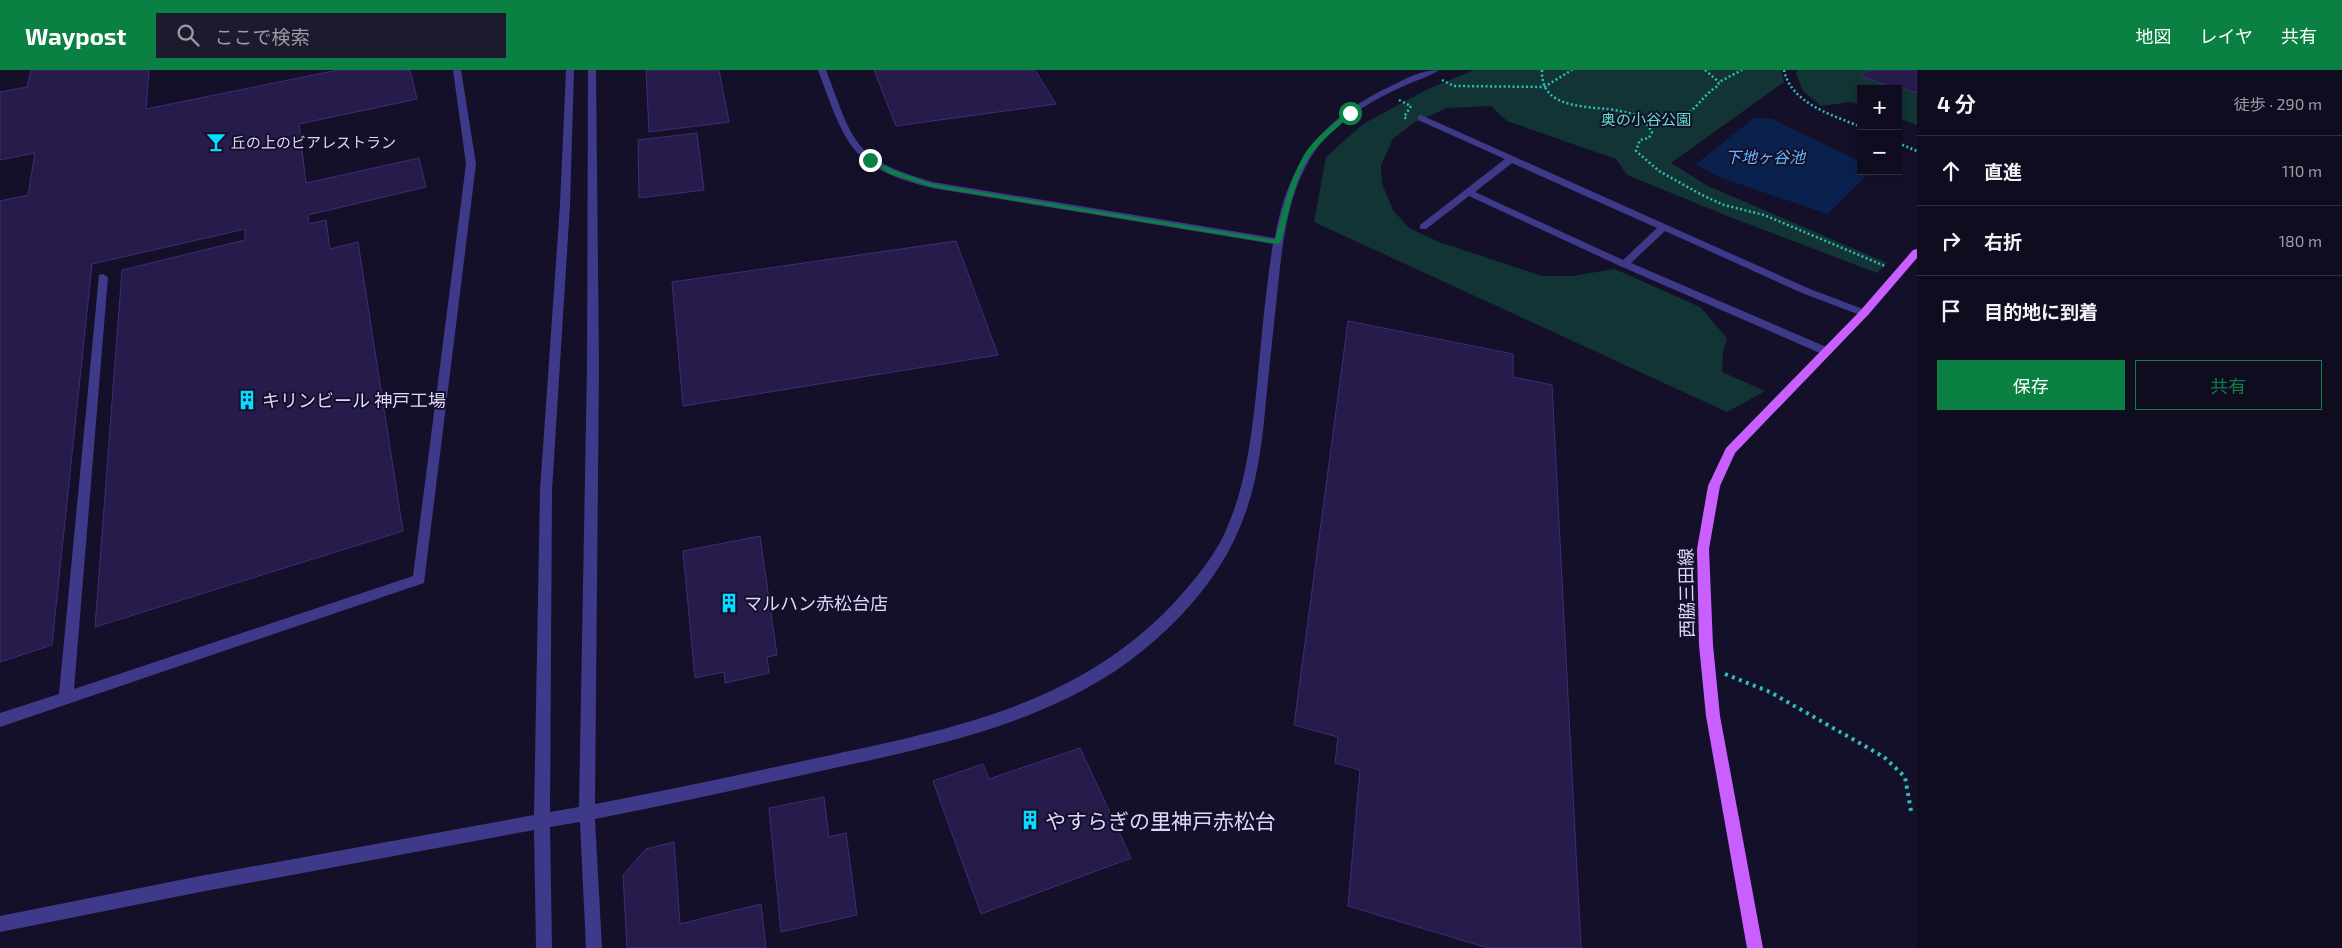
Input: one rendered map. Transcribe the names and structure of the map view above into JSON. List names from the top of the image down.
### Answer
{
  "streets": {
    "main road": ["西脇三田線"]
  },
  "water": ["下地ヶ谷池"],
  "parks": ["奥の小谷公園"],
  "places": {
    "bar": ["丘の上のビアレストラン"],
    "building": ["キリンビール 神戸工場", "マルハン赤松台店", "やすらぎの里神戸赤松台"]
  },
  "page": {
    "header": "Waypost",
    "search": "ここで検索",
    "nav": ["地図", "レイヤ", "共有"],
    "heading": ["4 分", "徒歩 · 290 m"],
    "map_buttons": ["+", "−"],
    "list": [
      ["直進", "110 m"],
      ["右折", "180 m"],
      "目的地に到着"
    ],
    "buttons": ["保存", "共有"]
  }
}
